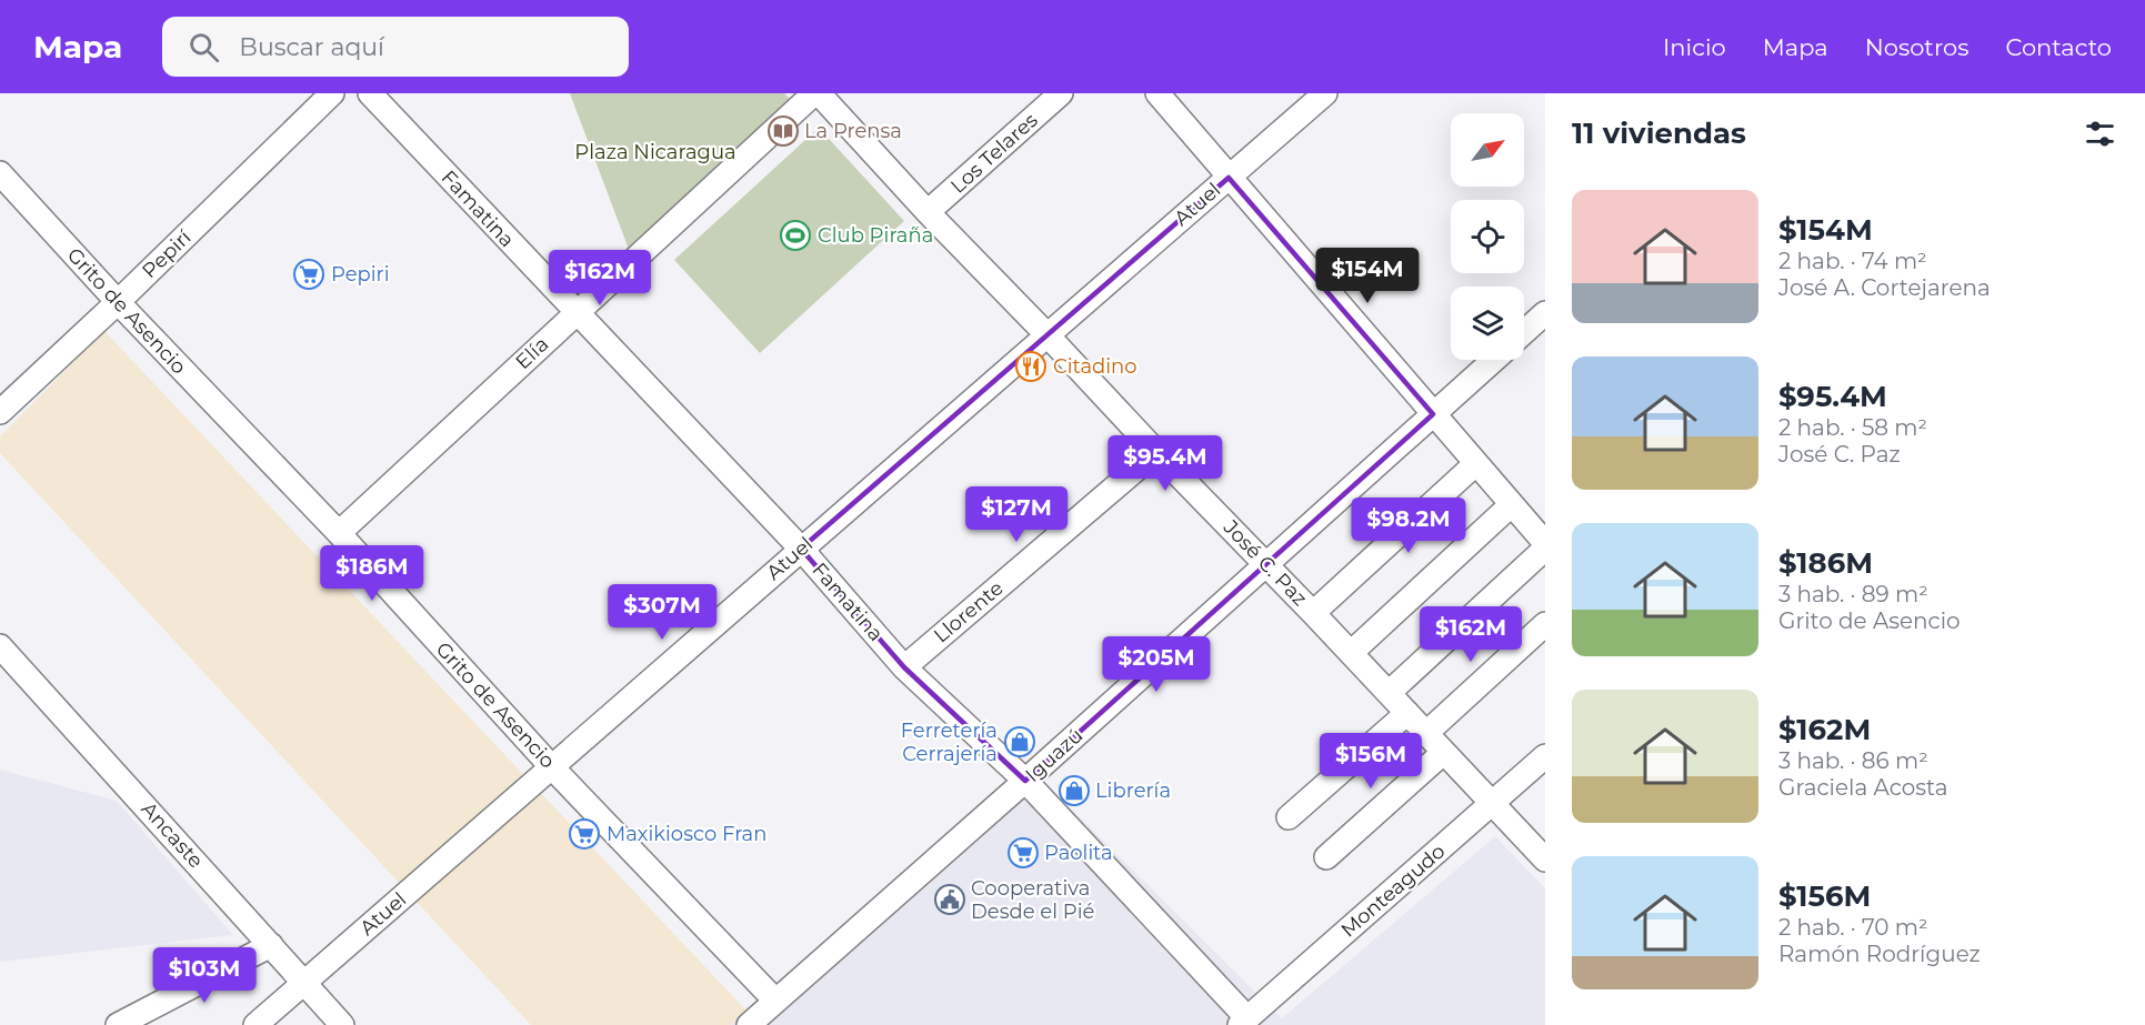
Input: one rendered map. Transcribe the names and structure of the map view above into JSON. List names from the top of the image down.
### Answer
{
  "streets": {
    "street": [
      "Los Telares",
      "Atuel",
      "Famatina",
      "Pepirí",
      "Grito de Asencio",
      "Elía",
      "José C. Paz",
      "Llorente",
      "Iguazú",
      "Ancaste",
      "Monteagudo"
    ]
  },
  "crossings": [
    ["Los Telares", "José C. Paz"],
    ["Atuel", "Famatina"],
    ["Atuel", "Grito de Asencio"],
    ["Atuel", "José C. Paz"],
    ["Atuel", "Ancaste"],
    ["Famatina", "Elía"],
    ["Famatina", "Llorente"],
    ["Famatina", "Iguazú"],
    ["Famatina", "Monteagudo"],
    ["Pepirí", "Grito de Asencio"],
    ["Grito de Asencio", "Elía"],
    ["Grito de Asencio", "Iguazú"],
    ["Elía", "José C. Paz"],
    ["José C. Paz", "Llorente"],
    ["José C. Paz", "Iguazú"],
    ["José C. Paz", "Monteagudo"]
  ],
  "parks": ["Plaza Nicaragua"],
  "places": {
    "library": ["La Prensa"],
    "sports": ["Club Piraña"],
    "supermarket": ["Pepiri", "Maxikiosco Fran", "Paolita"],
    "restaurant": ["Citadino"],
    "shop": ["Ferretería Cerrajería", "Librería"],
    "public building": ["Cooperativa Desde el Pié"]
  },
  "north": "top right",
  "page": {
    "header": "Mapa",
    "search": "Buscar aquí",
    "nav": [
      "Inicio",
      "Mapa",
      "Nosotros",
      "Contacto"
    ],
    "heading": "11 viviendas",
    "list": [
      {
        "name": "$154M",
        "note": "2 hab. · 74 m² · José A. Cortejarena"
      },
      {
        "name": "$95.4M",
        "note": "2 hab. · 58 m² · José C. Paz"
      },
      {
        "name": "$186M",
        "note": "3 hab. · 89 m² · Grito de Asencio"
      },
      {
        "name": "$162M",
        "note": "3 hab. · 86 m² · Graciela Acosta"
      },
      {
        "name": "$156M",
        "note": "2 hab. · 70 m² · Ramón Rodríguez"
      }
    ],
    "price": [
      "$154M",
      "$162M",
      "$95.4M",
      "$127M",
      "$98.2M",
      "$186M",
      "$307M",
      "$162M",
      "$205M",
      "$156M",
      "$103M"
    ]
  }
}
